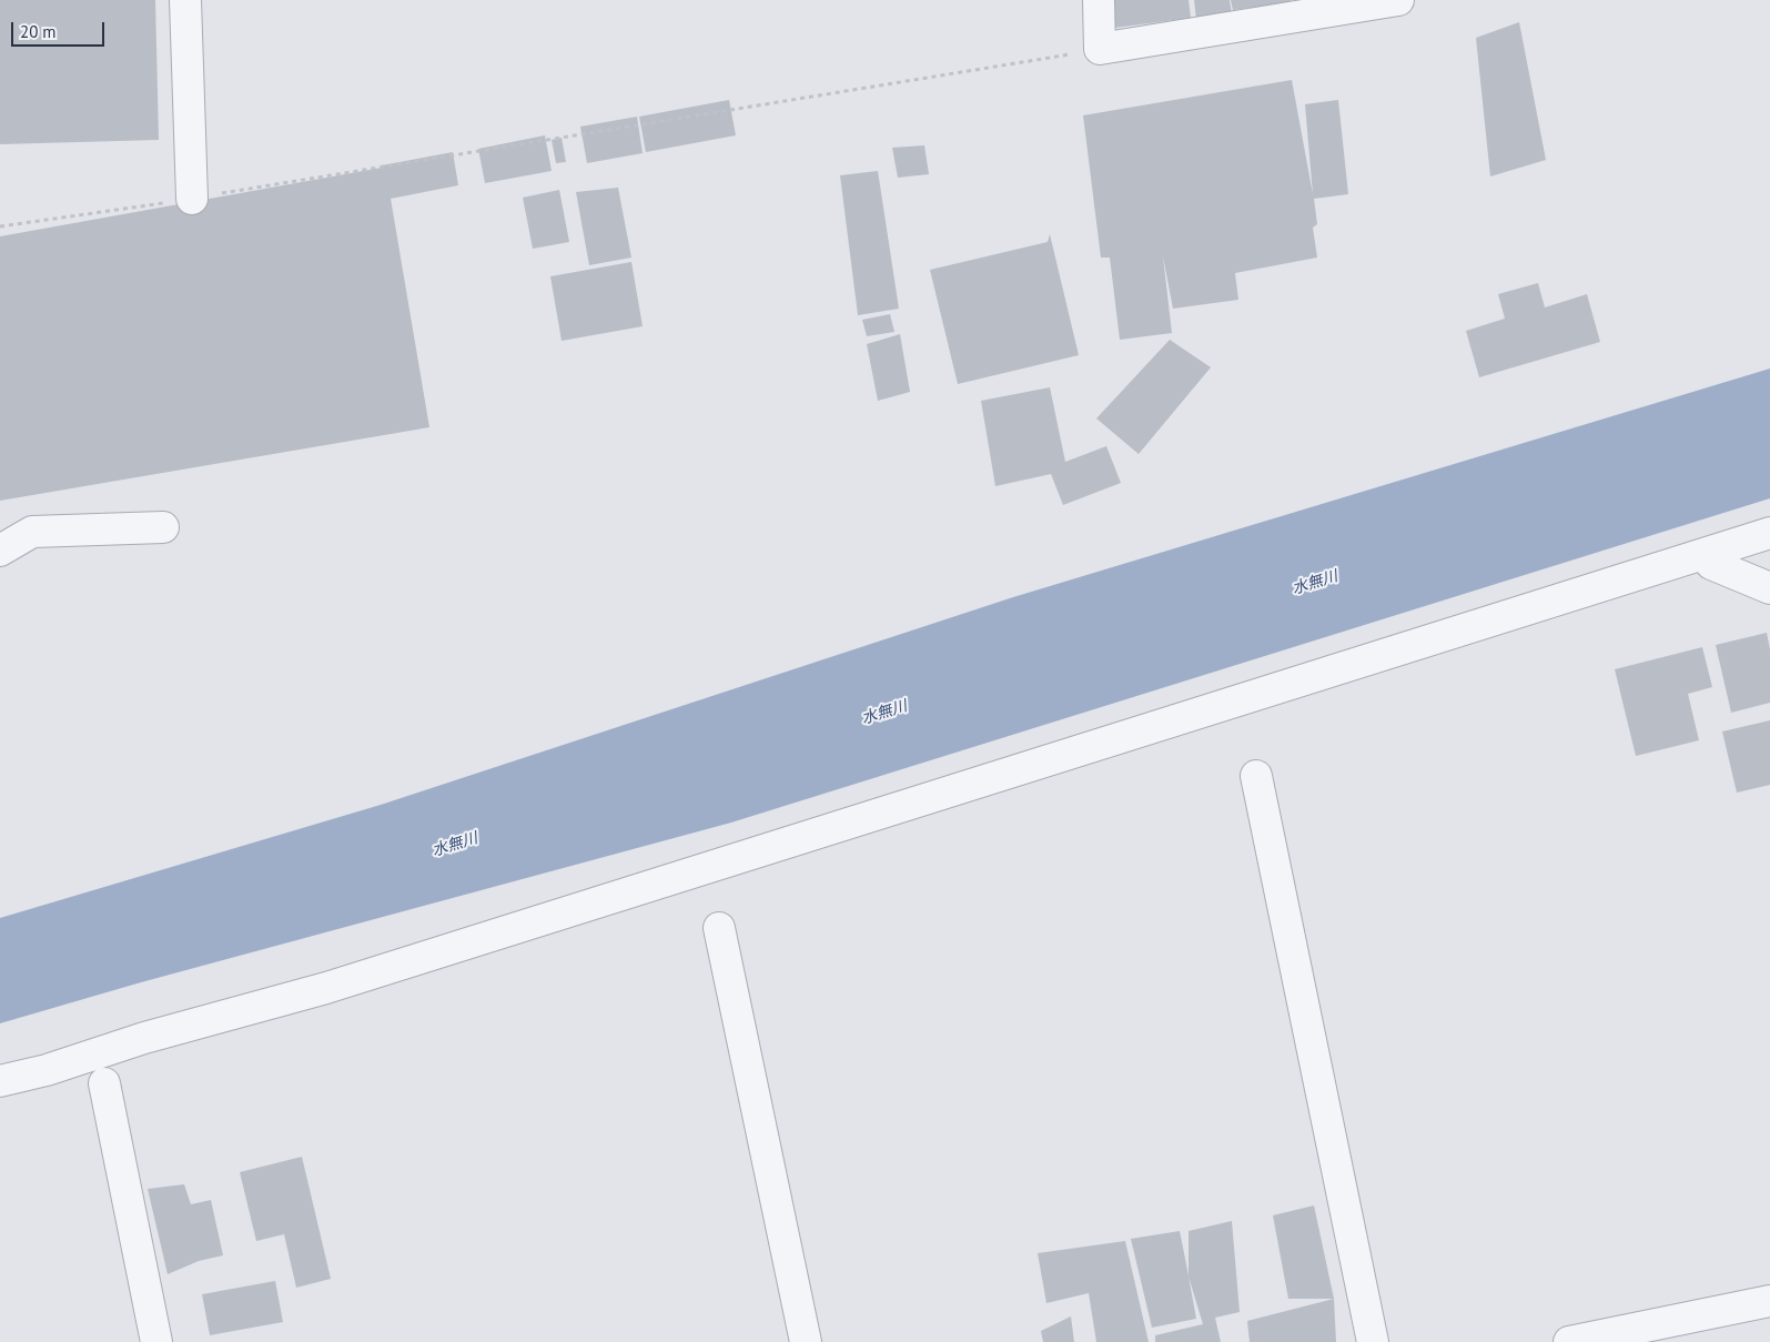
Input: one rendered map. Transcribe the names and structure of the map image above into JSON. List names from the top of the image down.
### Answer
{
  "water": ["水無川"],
  "scale_bar": "20 m"
}
